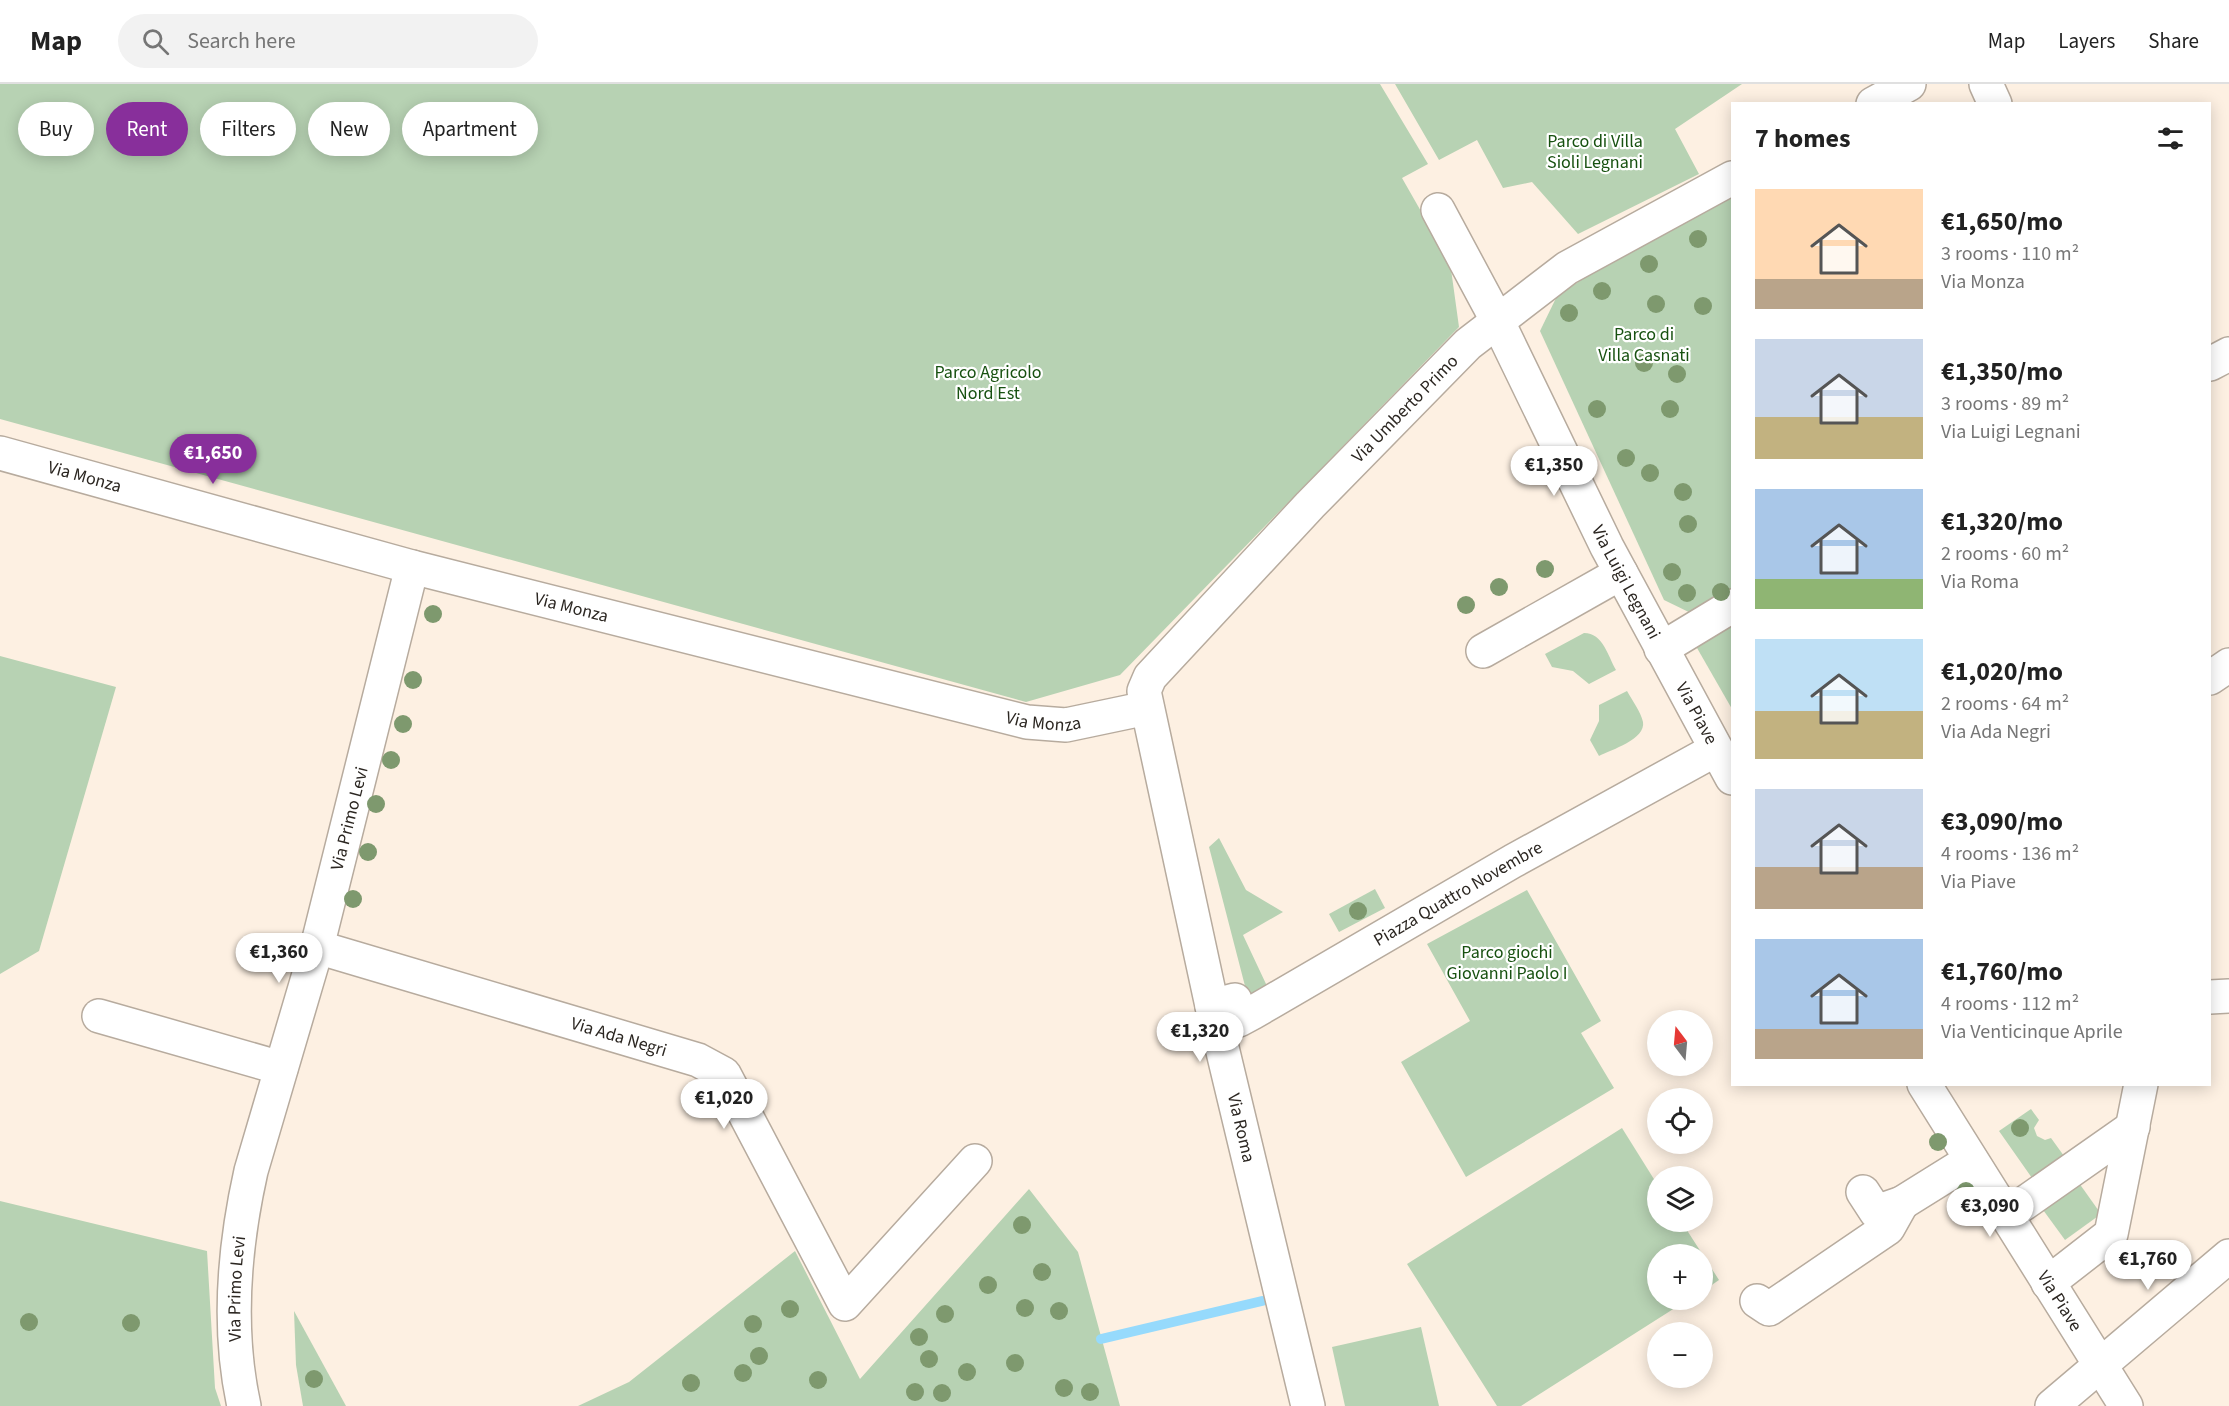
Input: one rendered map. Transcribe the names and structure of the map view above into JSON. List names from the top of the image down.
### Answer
{
  "streets": {
    "street": [
      "Via Umberto Primo",
      "Via Monza",
      "Via Luigi Legnani",
      "Via Piave",
      "Via Primo Levi",
      "Piazza Quattro Novembre",
      "Via Ada Negri",
      "Via Roma"
    ]
  },
  "crossings": [
    ["Via Umberto Primo", "Via Monza"],
    ["Via Umberto Primo", "Via Luigi Legnani"],
    ["Via Umberto Primo", "Via Roma"],
    ["Via Monza", "Via Primo Levi"],
    ["Via Monza", "Via Roma"],
    ["Via Luigi Legnani", "Via Piave"],
    ["Via Piave", "Piazza Quattro Novembre"],
    ["Via Primo Levi", "Via Ada Negri"],
    ["Piazza Quattro Novembre", "Via Roma"]
  ],
  "parks": [
    "Parco di Villa Sioli Legnani",
    "Parco di Villa Casnati",
    "Parco Agricolo Nord Est",
    "Parco giochi Giovanni Paolo I"
  ],
  "north": "top",
  "page": {
    "header": "Map",
    "search": "Search here",
    "nav": ["Map", "Layers", "Share"],
    "chip": [
      "Buy",
      "Rent",
      "Filters",
      "New",
      "Apartment"
    ],
    "heading": "7 homes",
    "list": [
      {
        "name": "€1,650/mo",
        "note": "3 rooms · 110 m² · Via Monza"
      },
      {
        "name": "€1,350/mo",
        "note": "3 rooms · 89 m² · Via Luigi Legnani"
      },
      {
        "name": "€1,320/mo",
        "note": "2 rooms · 60 m² · Via Roma"
      },
      {
        "name": "€1,020/mo",
        "note": "2 rooms · 64 m² · Via Ada Negri"
      },
      {
        "name": "€3,090/mo",
        "note": "4 rooms · 136 m² · Via Piave"
      },
      {
        "name": "€1,760/mo",
        "note": "4 rooms · 112 m² · Via Venticinque Aprile"
      }
    ],
    "price": [
      "€1,650",
      "€1,350",
      "€1,360",
      "€1,320",
      "€1,020",
      "€3,090",
      "€1,760"
    ],
    "map_buttons": ["+", "−"]
  }
}
